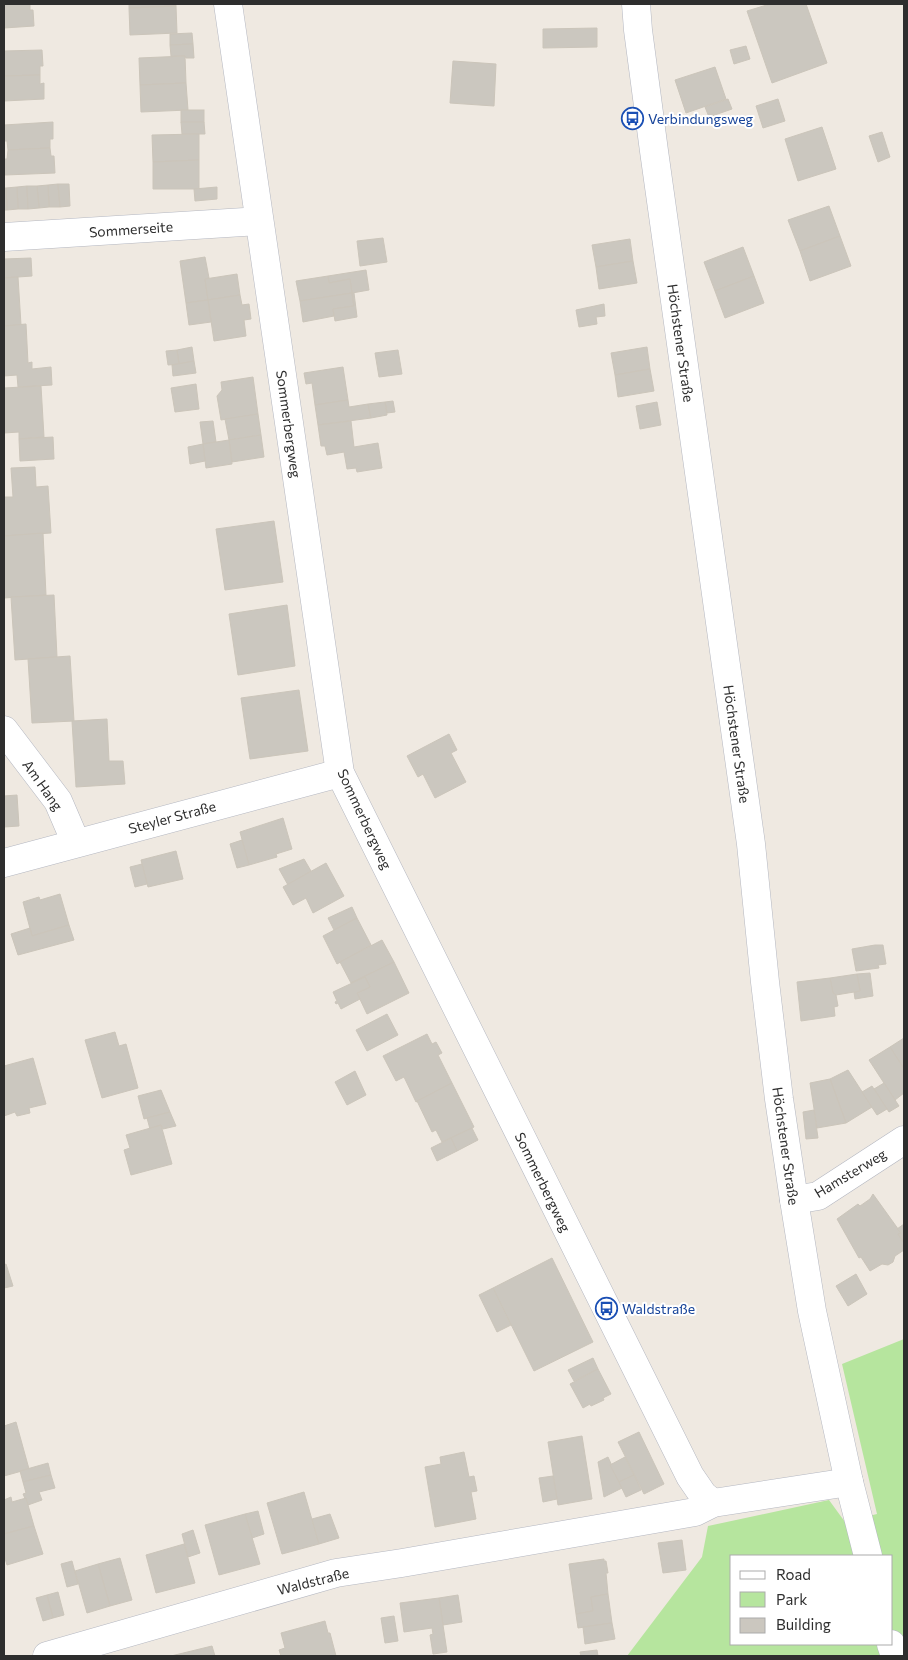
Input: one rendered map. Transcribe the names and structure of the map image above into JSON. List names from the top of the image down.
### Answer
{
  "streets": {
    "street": [
      "Sommerseite",
      "Höchstener Straße",
      "Sommerbergweg",
      "Am Hang",
      "Steyler Straße",
      "Hamsterweg",
      "Waldstraße"
    ]
  },
  "crossings": [
    ["Sommerseite", "Sommerbergweg"],
    ["Höchstener Straße", "Hamsterweg"],
    ["Höchstener Straße", "Waldstraße"],
    ["Sommerbergweg", "Steyler Straße"],
    ["Sommerbergweg", "Waldstraße"],
    ["Am Hang", "Steyler Straße"]
  ],
  "places": {
    "bus stop": ["Verbindungsweg", "Waldstraße"]
  },
  "legend": ["Road", "Park", "Building"]
}
